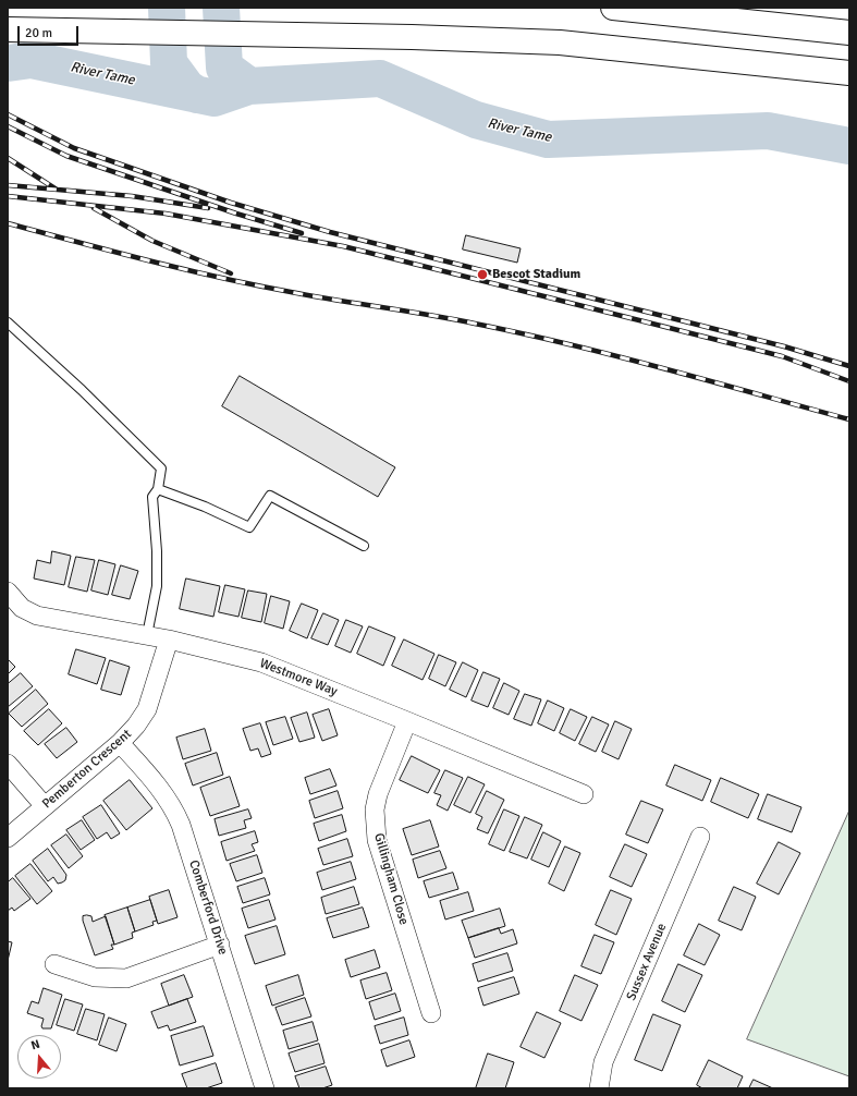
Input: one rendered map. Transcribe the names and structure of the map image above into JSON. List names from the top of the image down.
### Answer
{
  "streets": {
    "street": [
      "Westmore Way",
      "Pemberton Crescent",
      "Gillingham Close",
      "Comberford Drive",
      "Sussex Avenue"
    ]
  },
  "crossings": [
    ["Westmore Way", "Pemberton Crescent"],
    ["Westmore Way", "Gillingham Close"],
    ["Pemberton Crescent", "Comberford Drive"]
  ],
  "water": ["River Tame"],
  "places": ["Bescot Stadium"],
  "scale_bar": "20 m",
  "north": "top"
}
